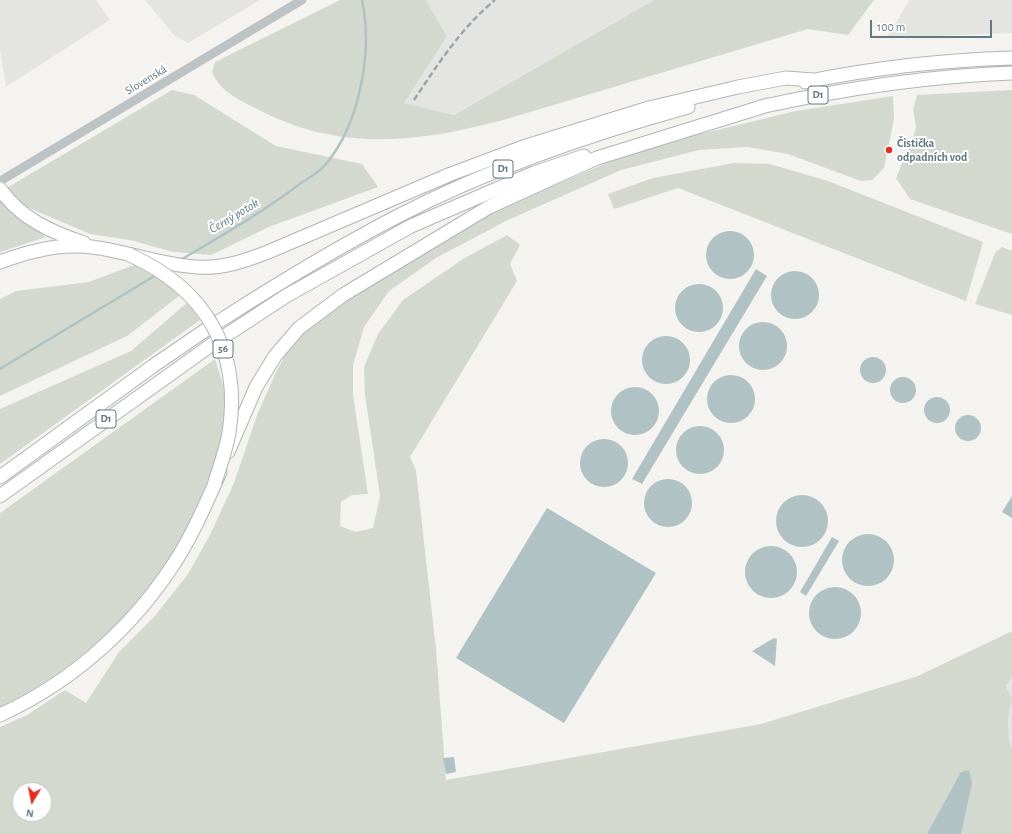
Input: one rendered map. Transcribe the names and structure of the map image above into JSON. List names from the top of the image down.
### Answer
{
  "streets": {
    "highway": ["D1", "56"],
    "street": ["Slovenská"]
  },
  "crossings": [
    ["Slovenská", "56"],
    ["D1", "56"]
  ],
  "water": ["Černý potok"],
  "places": ["Čistička odpadních vod"],
  "scale_bar": "100 m",
  "north": "bottom"
}
